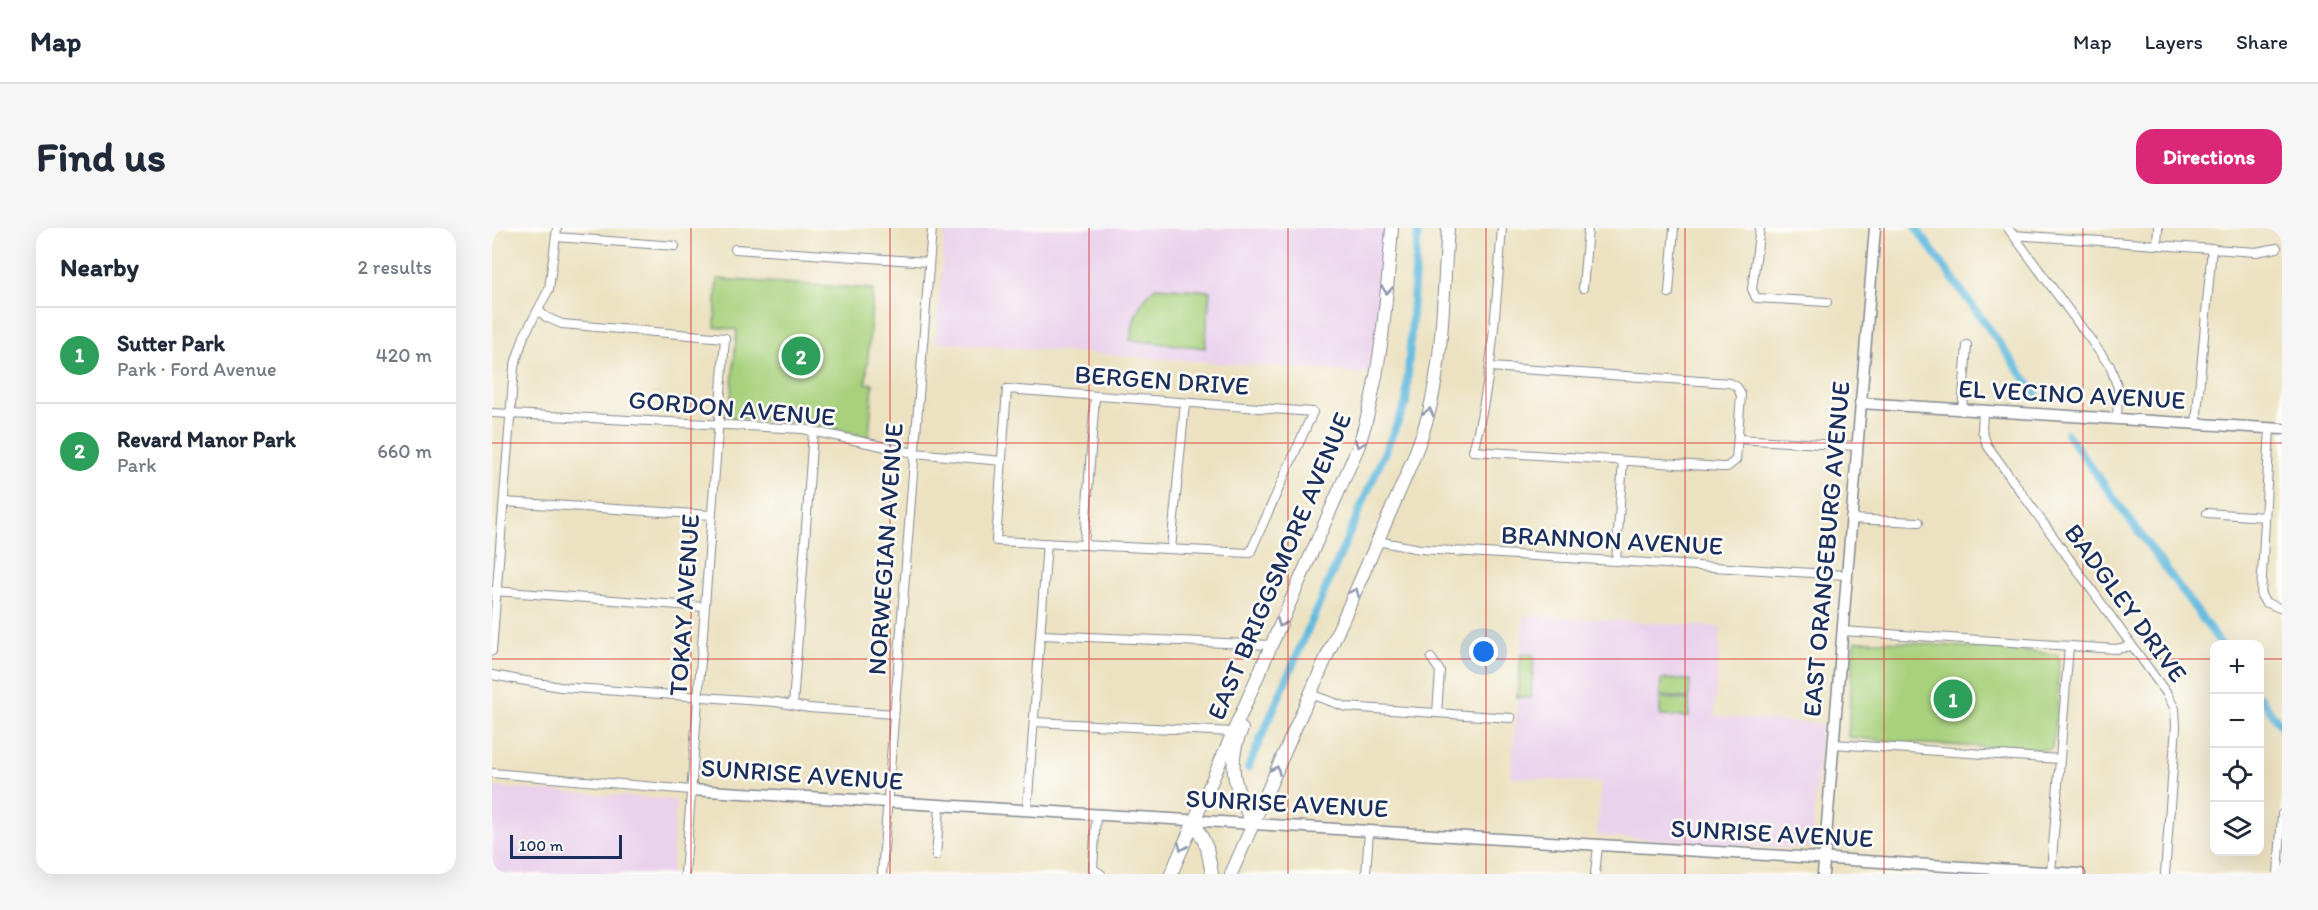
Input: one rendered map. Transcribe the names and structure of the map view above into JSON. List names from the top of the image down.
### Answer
{
  "streets": {
    "main road": ["EAST BRIGGSMORE AVENUE"],
    "street": [
      "BERGEN DRIVE",
      "EL VECINO AVENUE",
      "GORDON AVENUE",
      "BRANNON AVENUE",
      "NORWEGIAN AVENUE",
      "EAST ORANGEBURG AVENUE",
      "BADGLEY DRIVE",
      "TOKAY AVENUE",
      "SUNRISE AVENUE"
    ]
  },
  "crossings": [
    ["BERGEN DRIVE", "GORDON AVENUE"],
    ["EL VECINO AVENUE", "EAST ORANGEBURG AVENUE"],
    ["EL VECINO AVENUE", "BADGLEY DRIVE"],
    ["GORDON AVENUE", "NORWEGIAN AVENUE"],
    ["GORDON AVENUE", "TOKAY AVENUE"],
    ["BRANNON AVENUE", "EAST ORANGEBURG AVENUE"],
    ["NORWEGIAN AVENUE", "SUNRISE AVENUE"],
    ["EAST ORANGEBURG AVENUE", "SUNRISE AVENUE"],
    ["EAST BRIGGSMORE AVENUE", "SUNRISE AVENUE"],
    ["TOKAY AVENUE", "SUNRISE AVENUE"]
  ],
  "scale_bar": "100 m",
  "page": {
    "header": "Map",
    "nav": ["Map", "Layers", "Share"],
    "buttons": "Directions",
    "title": "Find us",
    "heading": ["Nearby", "2 results"],
    "list": [
      {
        "mark": "1",
        "name": "Sutter Park",
        "note": "Park · Ford Avenue",
        "value": "420 m"
      },
      {
        "mark": "2",
        "name": "Revard Manor Park",
        "note": "Park",
        "value": "660 m"
      }
    ],
    "pins": ["2", "1"],
    "map_buttons": ["+", "−"],
    "scale": "100 m"
  }
}
